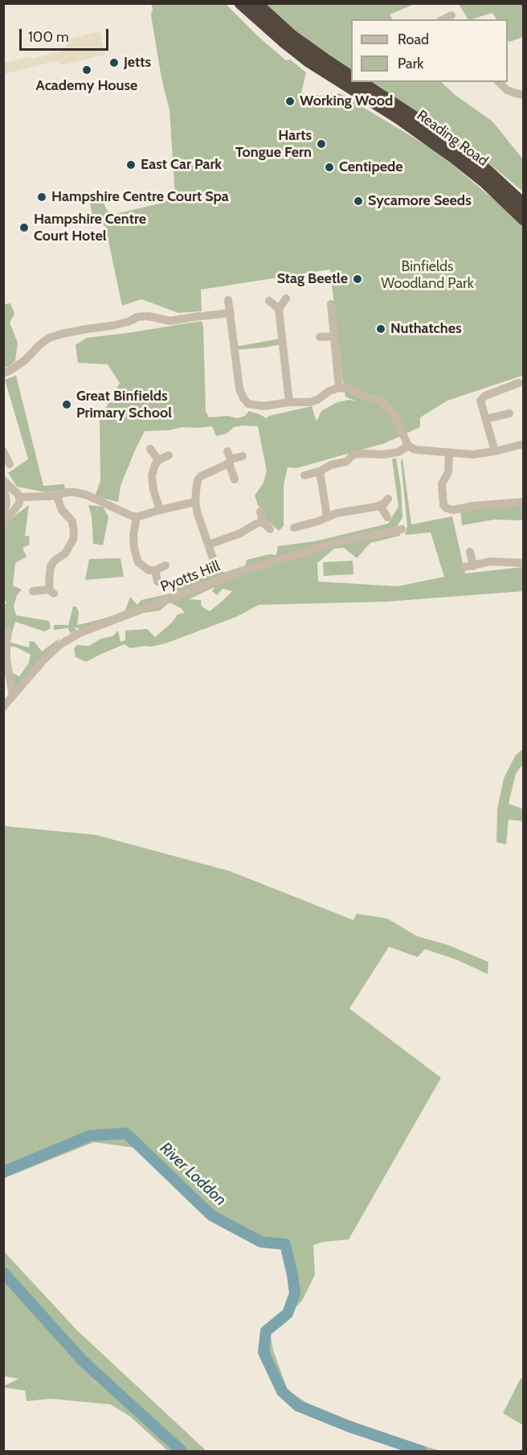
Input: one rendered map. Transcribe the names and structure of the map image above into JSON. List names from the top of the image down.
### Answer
{
  "streets": {
    "highway": ["Reading Road"],
    "street": ["Pyotts Hill"]
  },
  "water": ["River Loddon"],
  "parks": ["Binfields Woodland Park"],
  "places": [
    "Jetts",
    "Academy House",
    "Working Wood",
    "Harts Tongue Fern",
    "East Car Park",
    "Centipede",
    "Hampshire Centre Court Spa",
    "Sycamore Seeds",
    "Hampshire Centre Court Hotel",
    "Stag Beetle",
    "Nuthatches",
    "Great Binfields Primary School"
  ],
  "legend": ["Road", "Park"],
  "scale_bar": "100 m"
}
